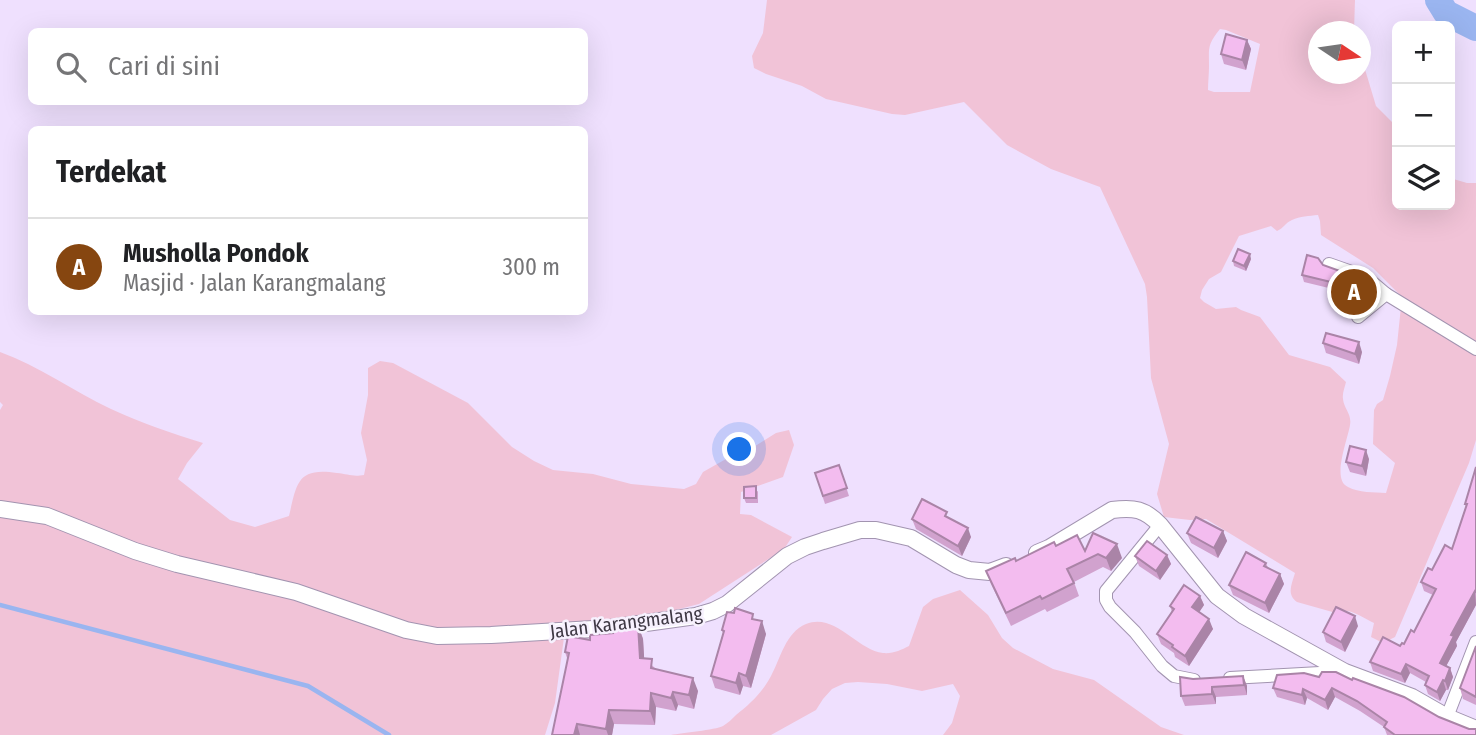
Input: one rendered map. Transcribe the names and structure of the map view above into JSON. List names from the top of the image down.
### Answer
{
  "streets": {
    "street": ["Jalan Karangmalang"]
  },
  "north": "right",
  "page": {
    "map_buttons": ["+", "−"],
    "search": "Cari di sini",
    "heading": "Terdekat",
    "list": [
      {
        "mark": "A",
        "name": "Musholla Pondok",
        "note": "Masjid · Jalan Karangmalang",
        "value": "300 m"
      }
    ],
    "pins": "A"
  }
}
